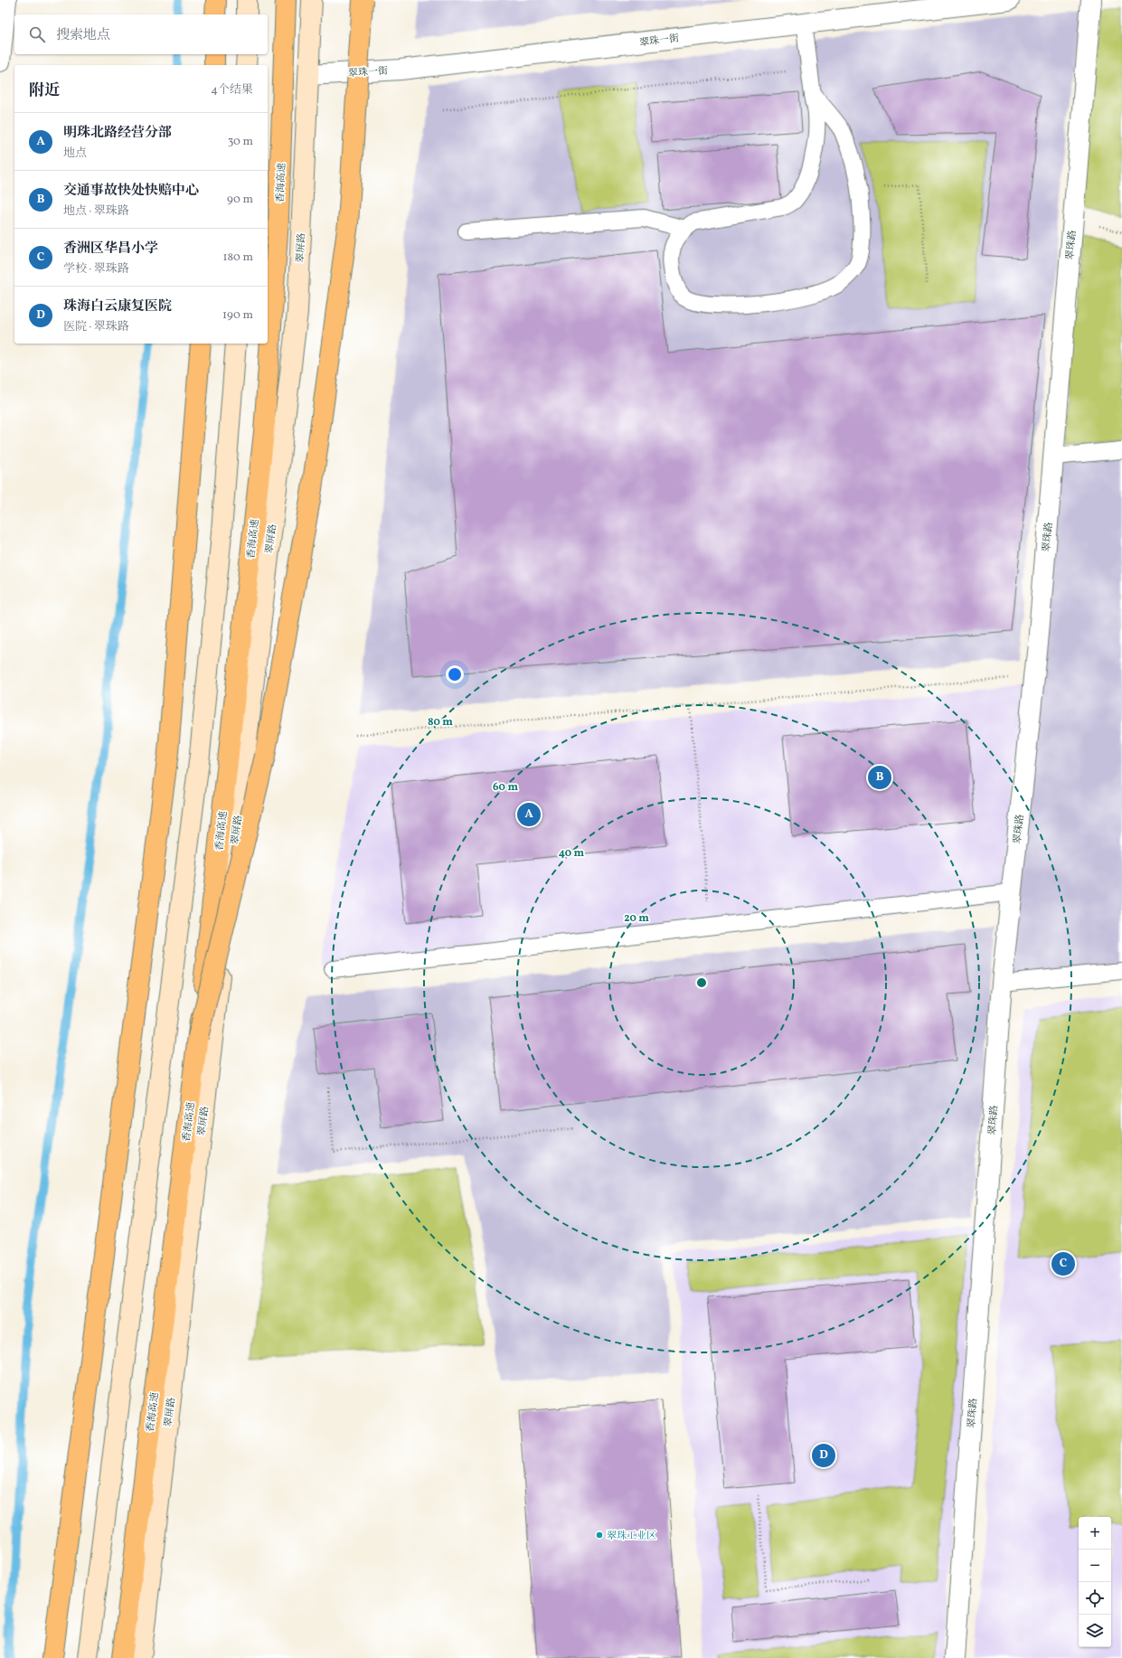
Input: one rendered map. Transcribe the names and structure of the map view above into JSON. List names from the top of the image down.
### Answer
{
  "streets": {
    "highway": ["香海高速"],
    "main road": ["翠屏路"],
    "street": ["翠珠一街", "翠珠路"]
  },
  "crossings": [
    ["翠珠一街", "翠屏路"]
  ],
  "places": ["翠珠工业区"],
  "page": {
    "search": "搜索地点",
    "heading": ["附近", "4个结果"],
    "list": [
      {
        "mark": "A",
        "name": "明珠北路经营分部",
        "note": "地点",
        "value": "30 m"
      },
      {
        "mark": "B",
        "name": "交通事故快处快赔中心",
        "note": "地点 · 翠珠路",
        "value": "90 m"
      },
      {
        "mark": "C",
        "name": "香洲区华昌小学",
        "note": "学校 · 翠珠路",
        "value": "180 m"
      },
      {
        "mark": "D",
        "name": "珠海白云康复医院",
        "note": "医院 · 翠珠路",
        "value": "190 m"
      }
    ],
    "pins": [
      "B",
      "A",
      "C",
      "D"
    ],
    "map_buttons": ["+", "−"]
  },
  "rings": [
    "80 m",
    "60 m",
    "40 m",
    "20 m"
  ]
}
